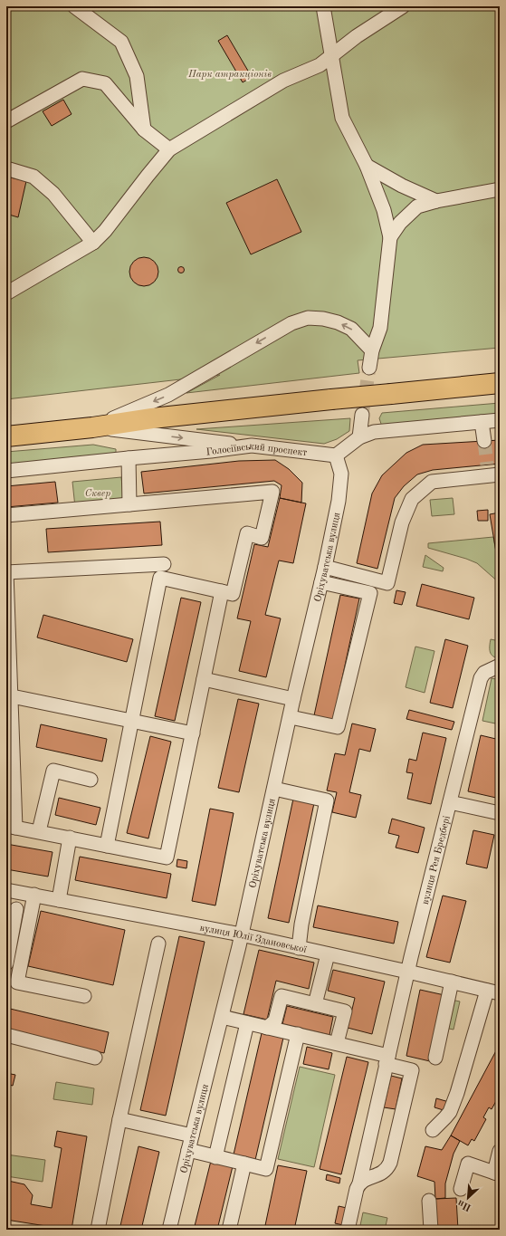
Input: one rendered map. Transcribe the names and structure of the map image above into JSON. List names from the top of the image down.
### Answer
{
  "streets": {
    "street": [
      "Голосіївський проспект",
      "Оріхуватська вулиця",
      "вулиця Рея Бредбері",
      "вулиця Юлії Здановської"
    ]
  },
  "crossings": [
    ["Голосіївський проспект", "Оріхуватська вулиця"],
    ["Оріхуватська вулиця", "вулиця Юлії Здановської"],
    ["вулиця Рея Бредбері", "вулиця Юлії Здановської"]
  ],
  "parks": ["Парк атракціонів", "Сквер"],
  "north": "bottom left"
}
